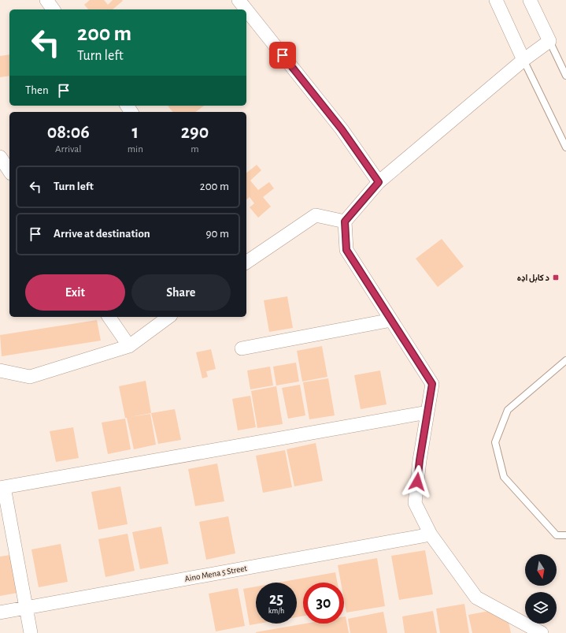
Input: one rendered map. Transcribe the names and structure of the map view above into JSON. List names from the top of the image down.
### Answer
{
  "streets": {
    "street": ["Aino Mena 5 Street"]
  },
  "places": {
    "transit": ["د کابل اډه"]
  },
  "north": "bottom",
  "page": {
    "turn": ["200 m", "Turn left"],
    "then": "Then",
    "eta": [
      "08:06",
      "Arrival",
      "1",
      "min",
      "290",
      "m"
    ],
    "list": [
      {
        "name": "Turn left",
        "value": "200 m"
      },
      {
        "name": "Arrive at destination",
        "value": "90 m"
      }
    ],
    "buttons": ["Exit", "Share"],
    "speed": "25 km/h",
    "limit": "30"
  }
}
